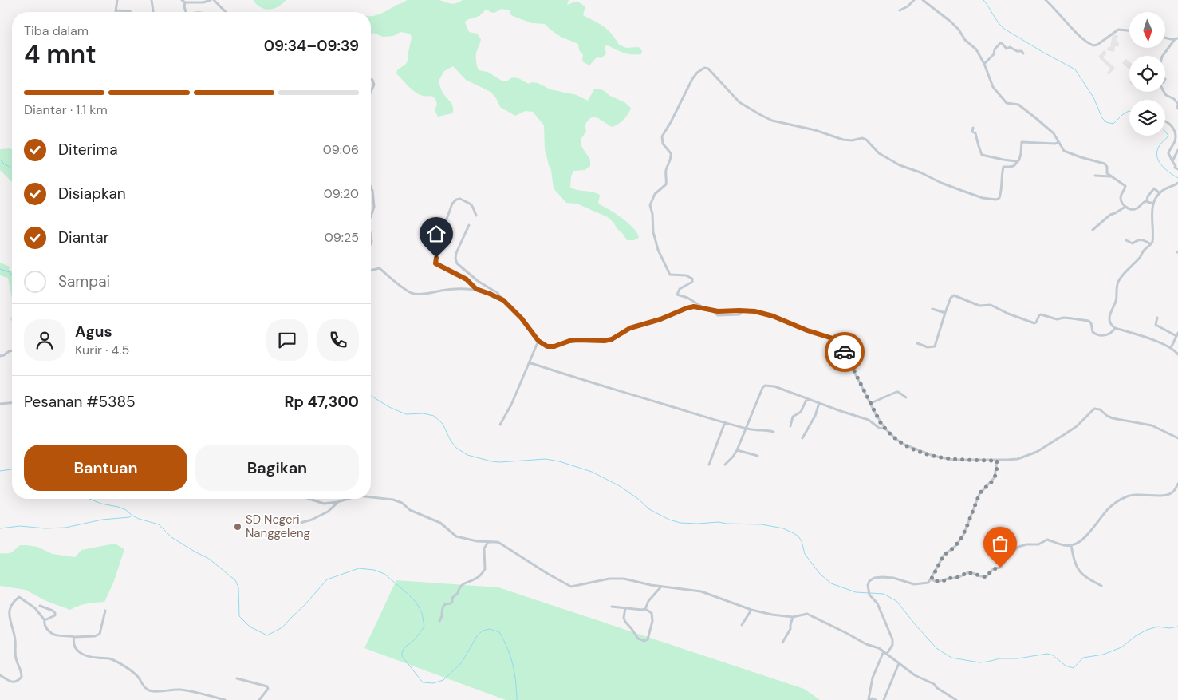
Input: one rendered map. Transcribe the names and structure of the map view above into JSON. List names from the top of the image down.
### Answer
{
  "places": ["SD Negeri Nanggeleng"],
  "north": "bottom",
  "page": {
    "heading": ["4 mnt", "Tiba dalam", "09:34–09:39"],
    "panel": [
      "Agus",
      "Kurir · 4.5",
      "Pesanan #5385",
      "Rp 47,300"
    ],
    "bar": "Diantar · 1.1 km",
    "list": [
      ["Diterima", "09:06"],
      ["Disiapkan", "09:20"],
      ["Diantar", "09:25"],
      "Sampai"
    ],
    "buttons": ["Bantuan", "Bagikan"]
  }
}
